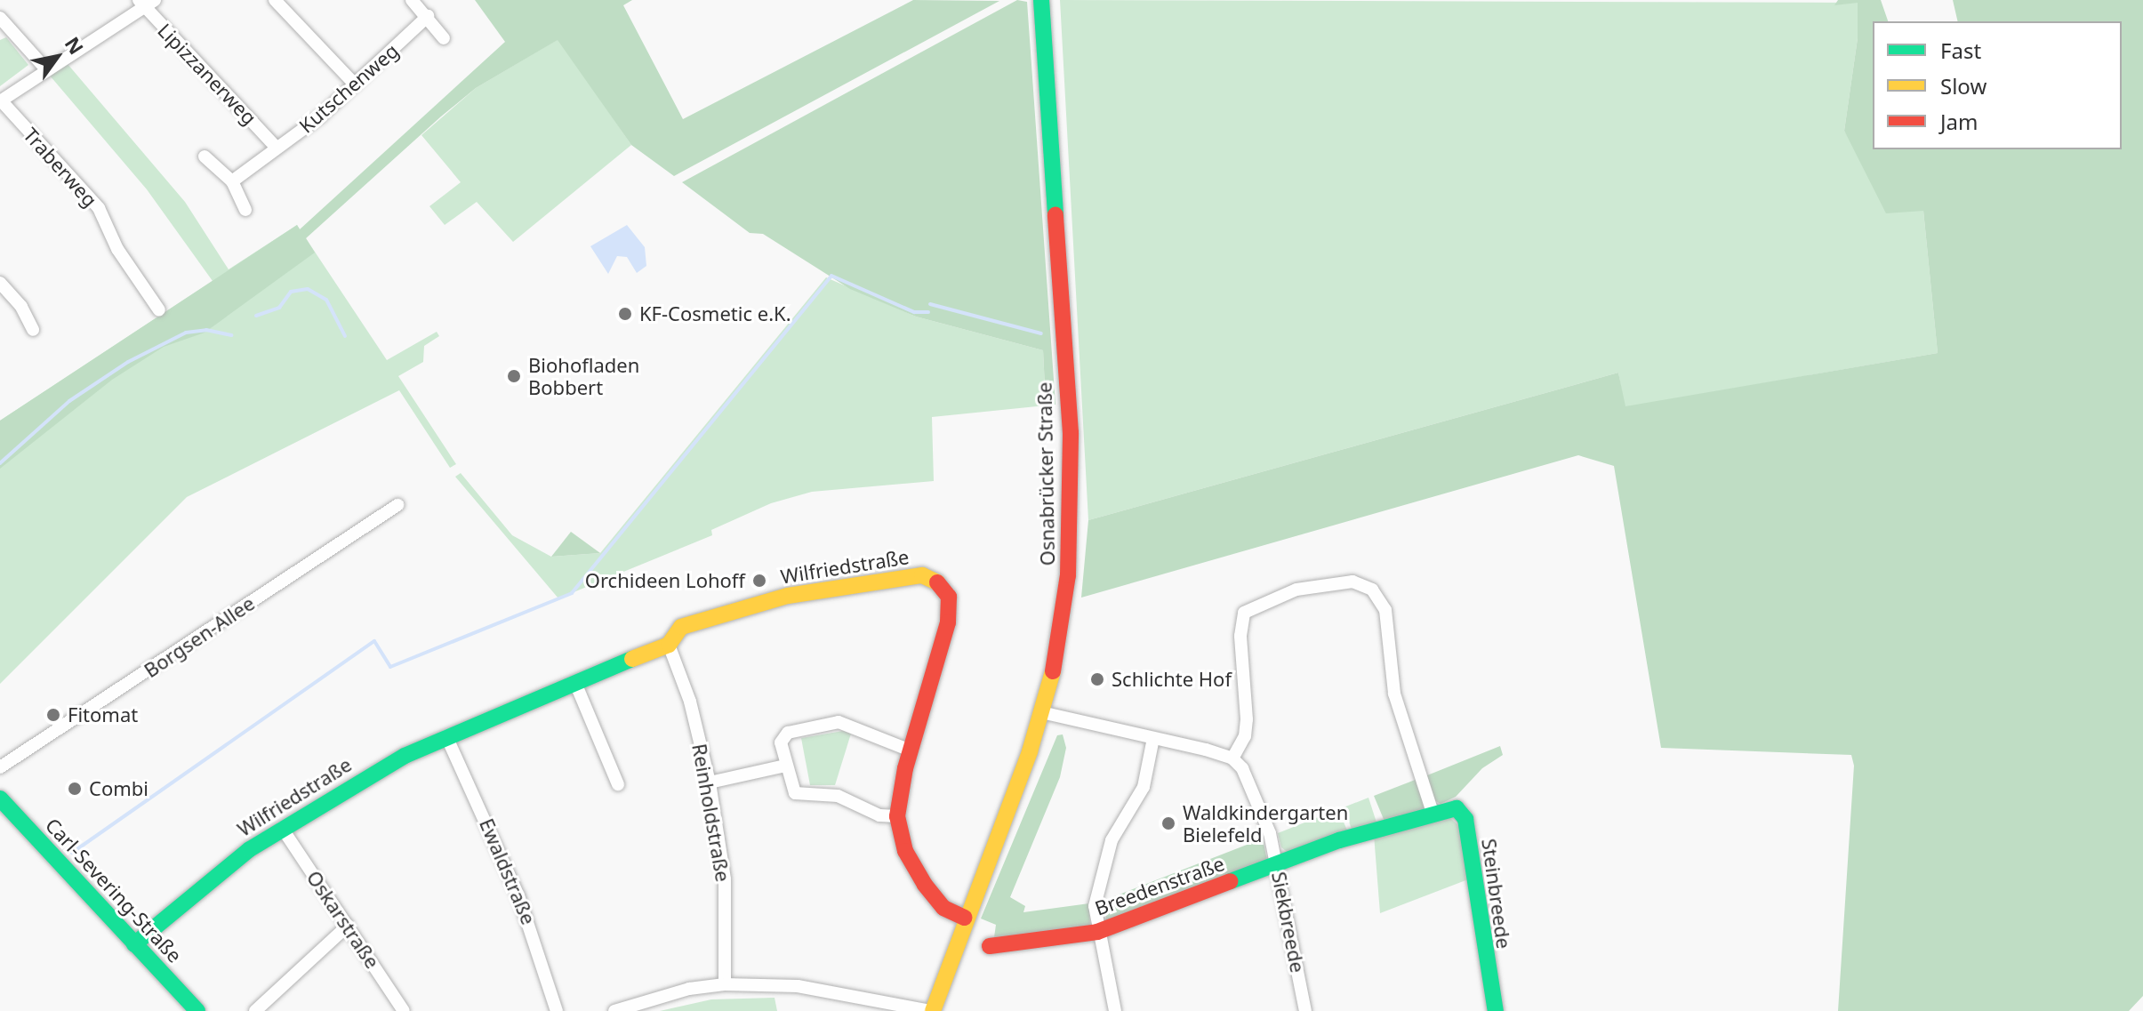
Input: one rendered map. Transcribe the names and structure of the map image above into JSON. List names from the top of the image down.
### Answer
{
  "streets": {
    "street": [
      "Lipizzanerweg",
      "Kutschenweg",
      "Traberweg",
      "Osnabrücker Straße",
      "Wilfriedstraße",
      "Borgsen-Allee",
      "Reinholdstraße",
      "Ewaldstraße",
      "Breedenstraße",
      "Carl-Severing-Straße",
      "Steinbreede",
      "Oskarstraße",
      "Siekbreede"
    ]
  },
  "crossings": [
    ["Lipizzanerweg", "Kutschenweg"],
    ["Osnabrücker Straße", "Wilfriedstraße"],
    ["Wilfriedstraße", "Reinholdstraße"],
    ["Wilfriedstraße", "Ewaldstraße"],
    ["Wilfriedstraße", "Carl-Severing-Straße"],
    ["Wilfriedstraße", "Oskarstraße"],
    ["Breedenstraße", "Steinbreede"],
    ["Breedenstraße", "Siekbreede"]
  ],
  "places": [
    "KF-Cosmetic e.K.",
    "Biohofladen Bobbert",
    "Orchideen Lohoff",
    "Schlichte Hof",
    "Fitomat",
    "Combi",
    "Waldkindergarten Bielefeld"
  ],
  "legend": ["Fast", "Slow", "Jam"],
  "north": "top right"
}
